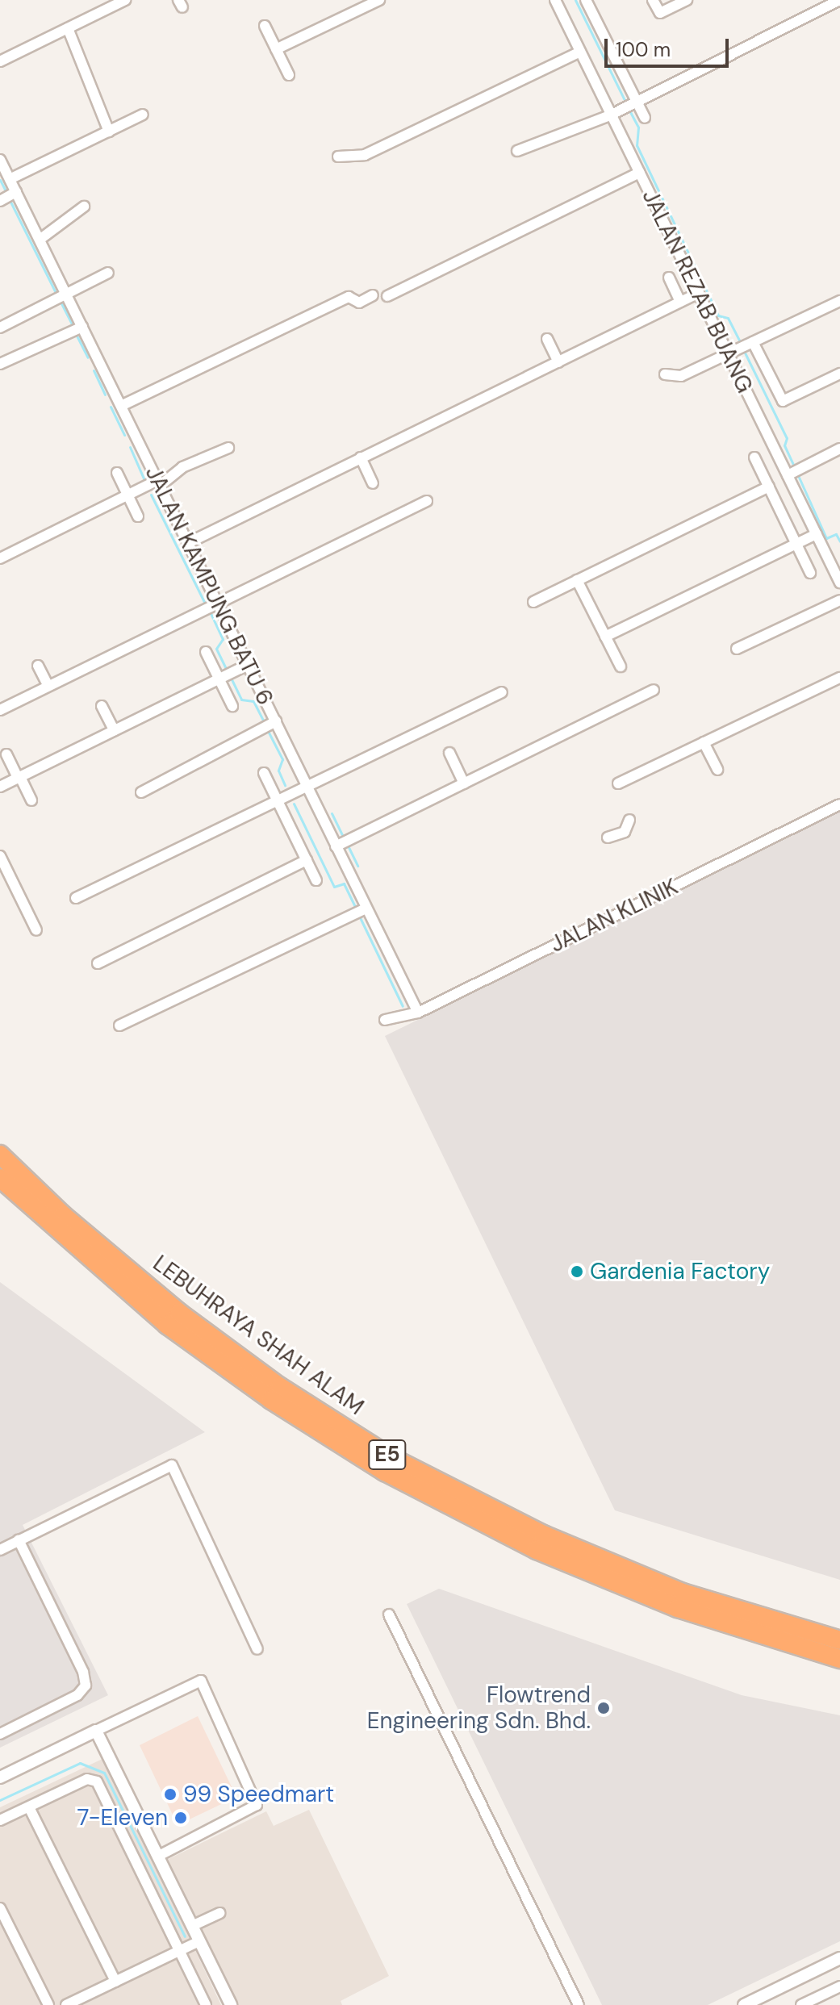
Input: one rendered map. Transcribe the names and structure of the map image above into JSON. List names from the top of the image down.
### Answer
{
  "streets": {
    "highway": ["LEBUHRAYA SHAH ALAM", "E5"],
    "street": ["JALAN REZAB BUANG", "JALAN KAMPUNG BATU 6", "JALAN KLINIK"]
  },
  "crossings": [
    ["JALAN KAMPUNG BATU 6", "JALAN KLINIK"]
  ],
  "places": [
    "Gardenia Factory",
    "Flowtrend Engineering Sdn. Bhd.",
    "99 Speedmart",
    "7-Eleven"
  ],
  "scale_bar": "100 m"
}
